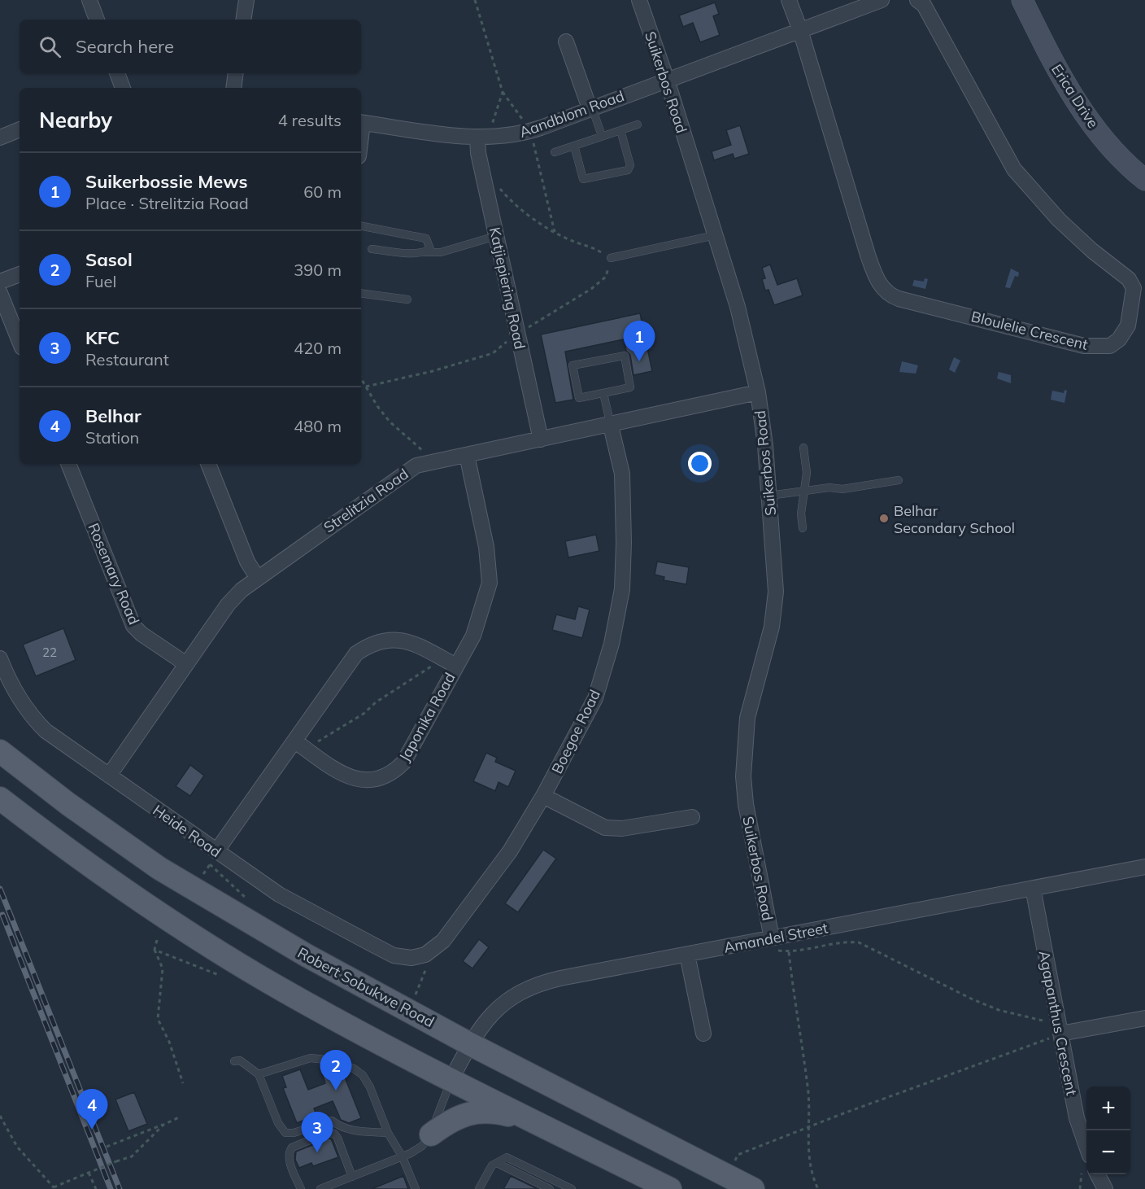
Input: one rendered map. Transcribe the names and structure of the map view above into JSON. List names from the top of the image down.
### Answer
{
  "streets": {
    "main road": ["Erica Drive", "Robert Sobukwe Road"],
    "street": [
      "Suikerbos Road",
      "Aandblom Road",
      "Katjiepiering Road",
      "Bloulelie Crescent",
      "Strelitzia Road",
      "Rosemary Road",
      "Japonika Road",
      "Boegoe Road",
      "Heide Road",
      "Amandel Street",
      "Agapanthus Crescent"
    ]
  },
  "crossings": [
    ["Suikerbos Road", "Aandblom Road"],
    ["Suikerbos Road", "Strelitzia Road"],
    ["Suikerbos Road", "Amandel Street"],
    ["Aandblom Road", "Katjiepiering Road"],
    ["Katjiepiering Road", "Strelitzia Road"],
    ["Strelitzia Road", "Rosemary Road"],
    ["Strelitzia Road", "Japonika Road"],
    ["Strelitzia Road", "Boegoe Road"],
    ["Strelitzia Road", "Heide Road"],
    ["Japonika Road", "Heide Road"],
    ["Boegoe Road", "Heide Road"],
    ["Amandel Street", "Robert Sobukwe Road"],
    ["Amandel Street", "Agapanthus Crescent"]
  ],
  "places": ["Belhar Secondary School"],
  "house_numbers": ["22"],
  "page": {
    "search": "Search here",
    "heading": ["Nearby", "4 results"],
    "list": [
      {
        "mark": "1",
        "name": "Suikerbossie Mews",
        "note": "Place · Strelitzia Road",
        "value": "60 m"
      },
      {
        "mark": "2",
        "name": "Sasol",
        "note": "Fuel",
        "value": "390 m"
      },
      {
        "mark": "3",
        "name": "KFC",
        "note": "Restaurant",
        "value": "420 m"
      },
      {
        "mark": "4",
        "name": "Belhar",
        "note": "Station",
        "value": "480 m"
      }
    ],
    "pins": [
      "1",
      "2",
      "4",
      "3"
    ],
    "map_buttons": ["+", "−"]
  }
}
